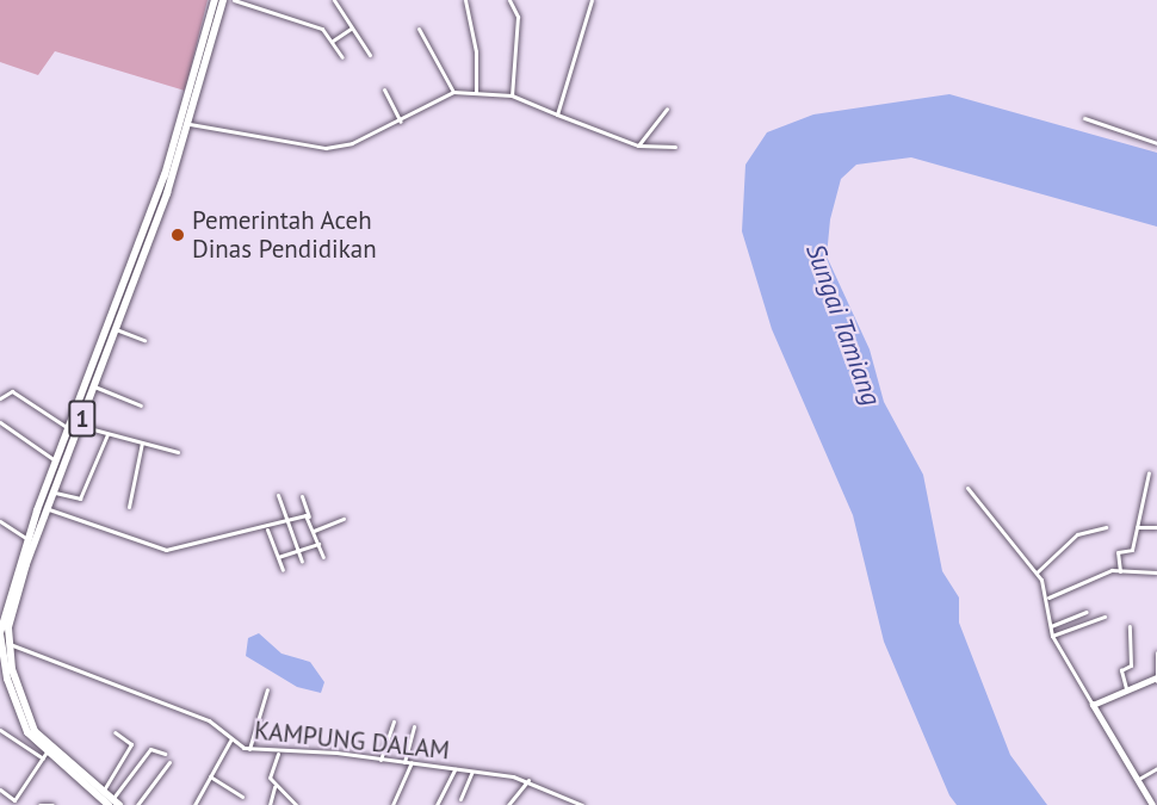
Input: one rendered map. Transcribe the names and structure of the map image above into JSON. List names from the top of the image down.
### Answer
{
  "streets": {
    "highway": ["1"],
    "street": ["KAMPUNG DALAM"]
  },
  "crossings": [
    ["1", "KAMPUNG DALAM"]
  ],
  "water": ["Sungai Tamiang"],
  "places": ["Pemerintah Aceh Dinas Pendidikan"]
}
